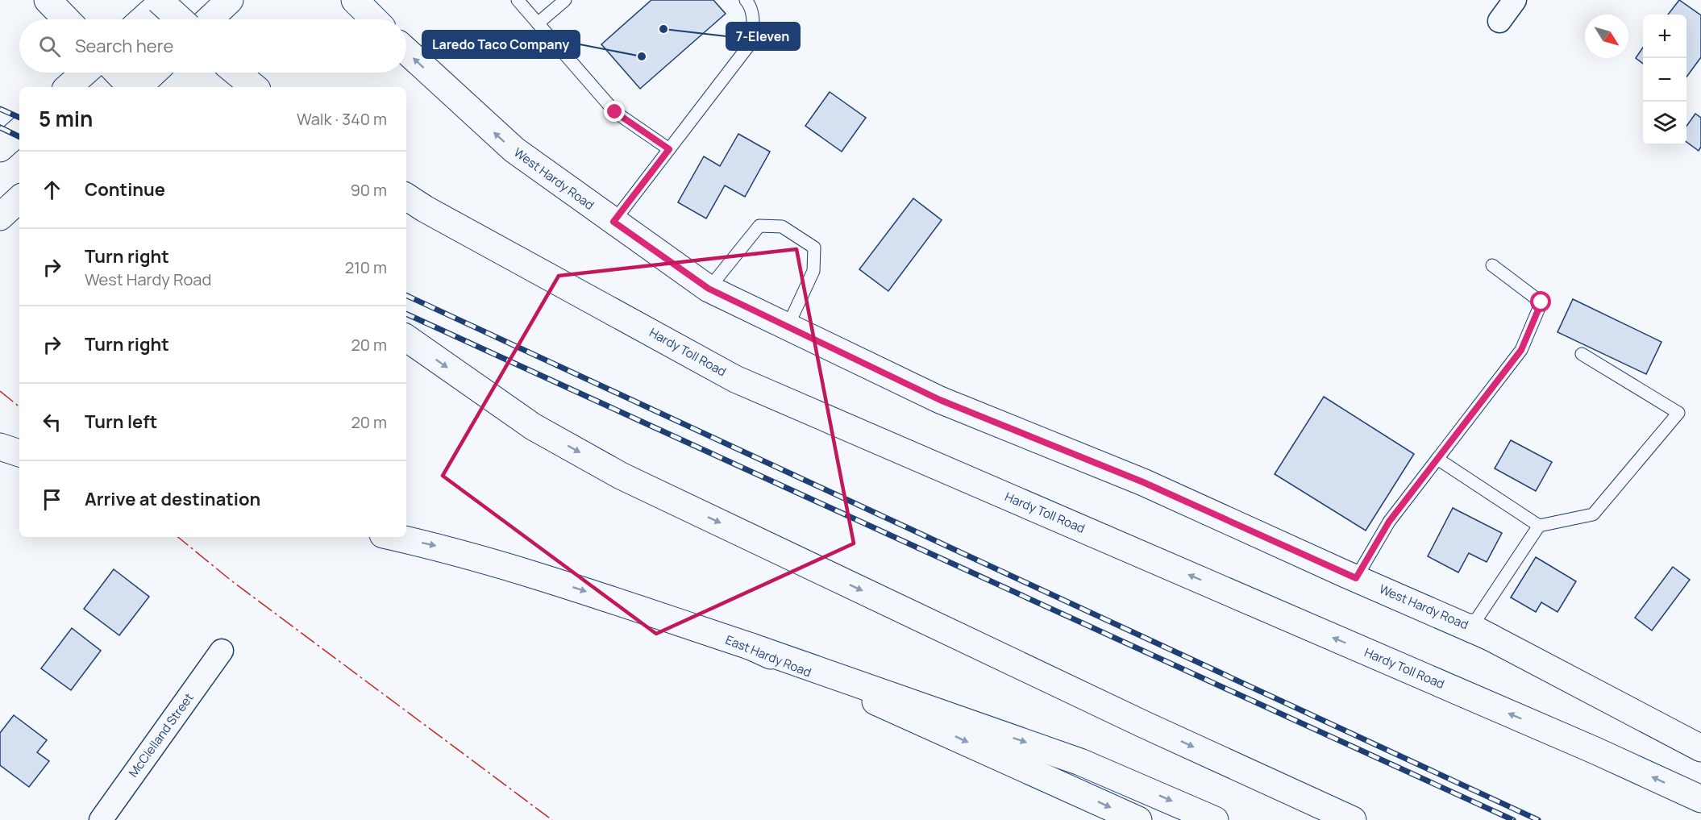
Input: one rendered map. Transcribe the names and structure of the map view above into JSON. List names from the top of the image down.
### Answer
{
  "streets": {
    "main road": ["West Hardy Road", "Hardy Toll Road", "East Hardy Road"],
    "street": ["McClelland Street"]
  },
  "places": ["7-Eleven", "Laredo Taco Company"],
  "north": "bottom right",
  "page": {
    "map_buttons": ["+", "−"],
    "search": "Search here",
    "heading": ["5 min", "Walk · 340 m"],
    "list": [
      ["Continue", "90 m"],
      ["Turn right", "West Hardy Road", "210 m"],
      ["Turn right", "20 m"],
      ["Turn left", "20 m"],
      "Arrive at destination"
    ]
  }
}
